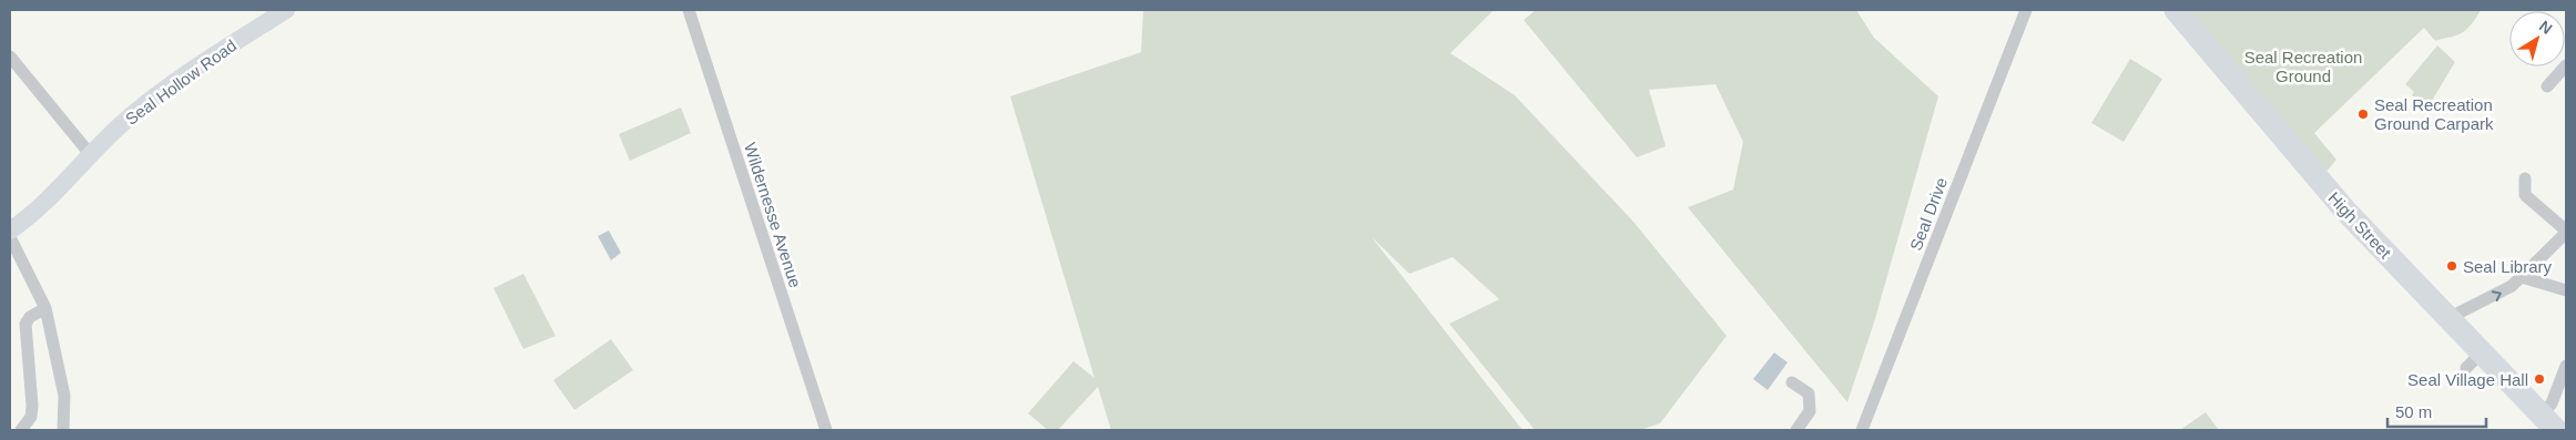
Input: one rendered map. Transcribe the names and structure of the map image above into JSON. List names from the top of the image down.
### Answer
{
  "streets": {
    "highway": ["High Street"],
    "main road": ["Seal Hollow Road"],
    "street": ["Seal Drive", "Wildernesse Avenue"]
  },
  "parks": ["Seal Recreation Ground"],
  "places": ["Seal Recreation Ground Carpark", "Seal Library", "Seal Village Hall"],
  "scale_bar": "50 m",
  "north": "top right"
}
